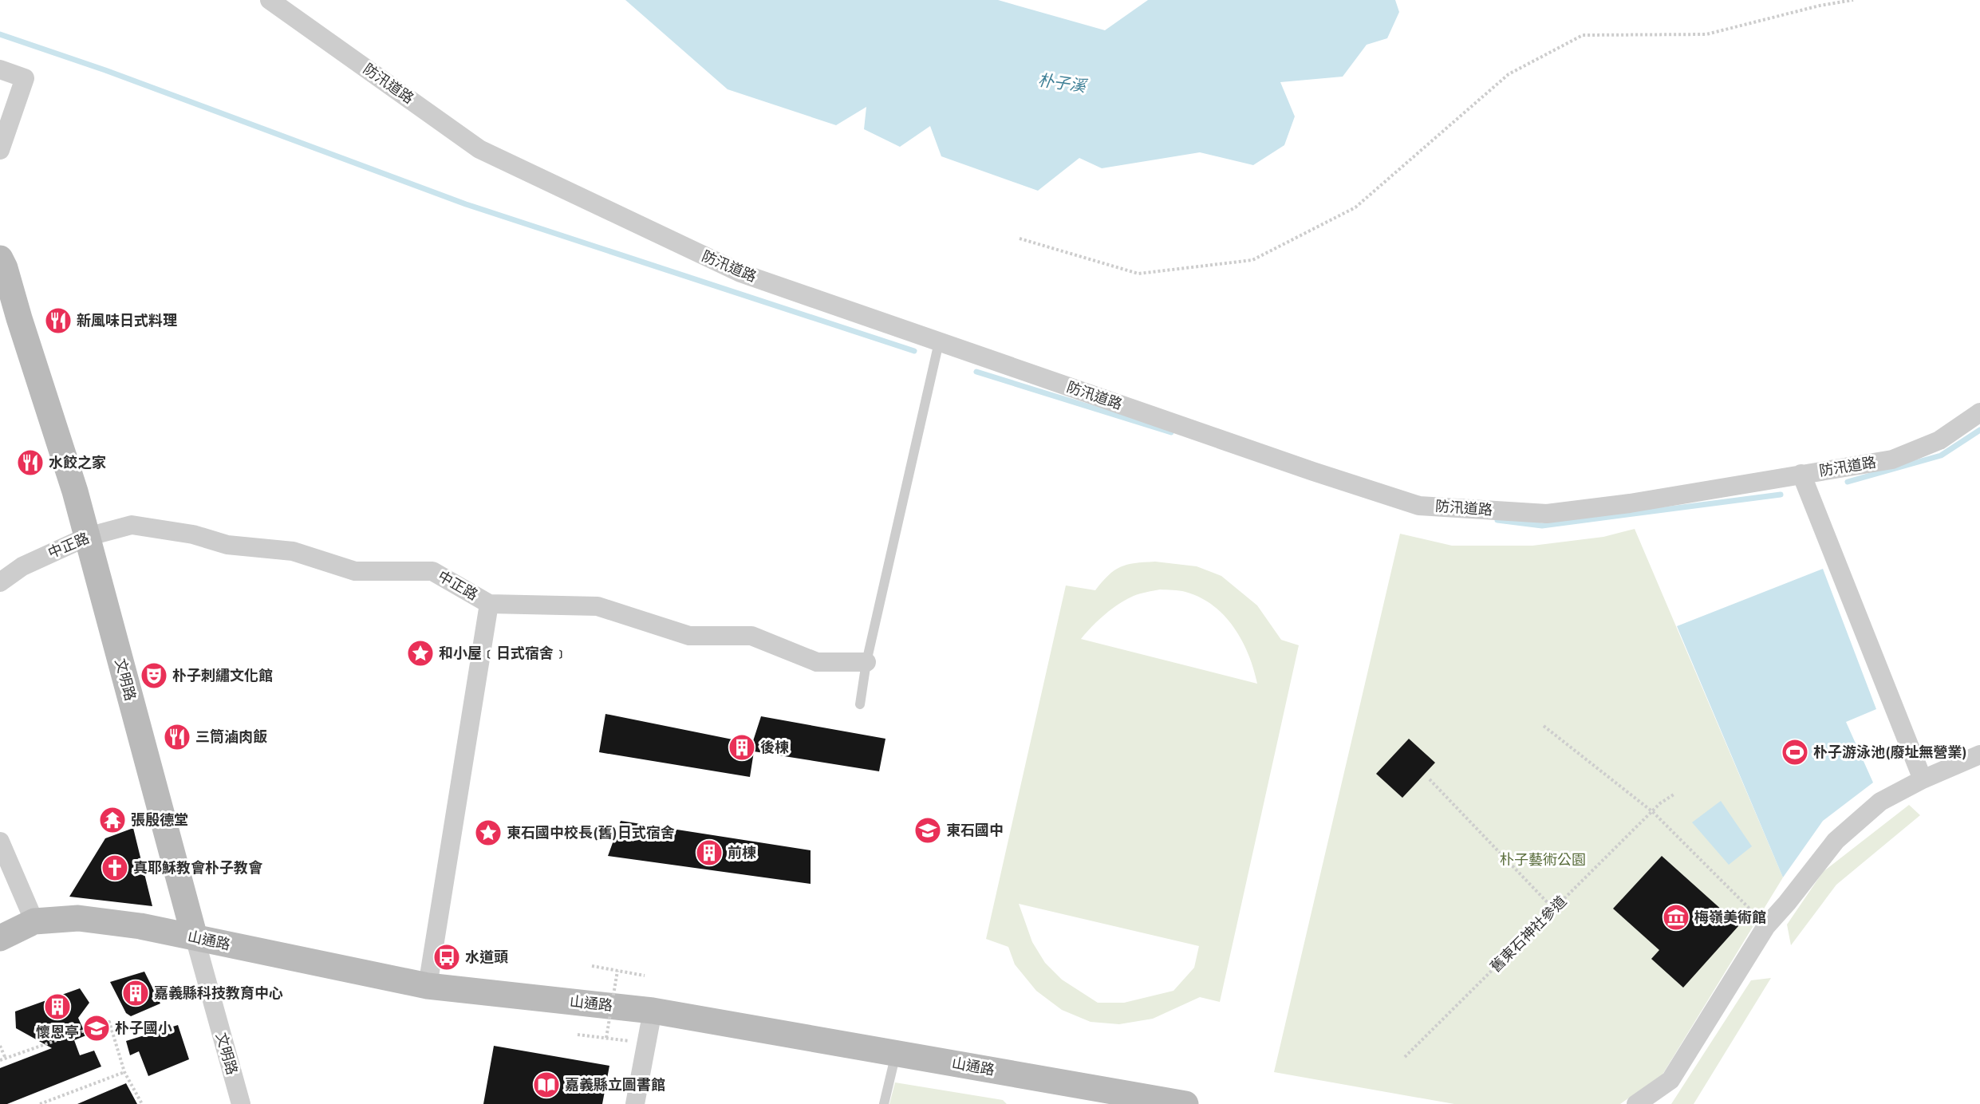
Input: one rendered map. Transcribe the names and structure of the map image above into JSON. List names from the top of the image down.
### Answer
{
  "streets": {
    "main road": ["文明路", "山通路"],
    "street": ["防汛道路", "中正路"],
    "path": ["舊東石神社參道"]
  },
  "crossings": [
    ["中正路", "文明路"],
    ["文明路", "山通路"]
  ],
  "water": ["朴子溪"],
  "parks": ["朴子藝術公園"],
  "places": {
    "restaurant": ["新風味日式料理", "水餃之家", "三筒滷肉飯"],
    "place": ["和小屋﹝日式宿舍﹞", "東石國中校長(舊)日式宿舍"],
    "theatre": ["朴子刺繡文化館"],
    "building": [
      "後棟",
      "前棟",
      "嘉義縣科技教育中心",
      "懷恩亭"
    ],
    "sports": ["朴子游泳池(廢址無營業)"],
    "temple": ["張殷德堂"],
    "school or university": ["東石國中", "朴子國小"],
    "church": ["真耶穌教會朴子教會"],
    "museum": ["梅嶺美術館"],
    "bus stop": ["水道頭"],
    "library": ["嘉義縣立圖書館"]
  }
}
